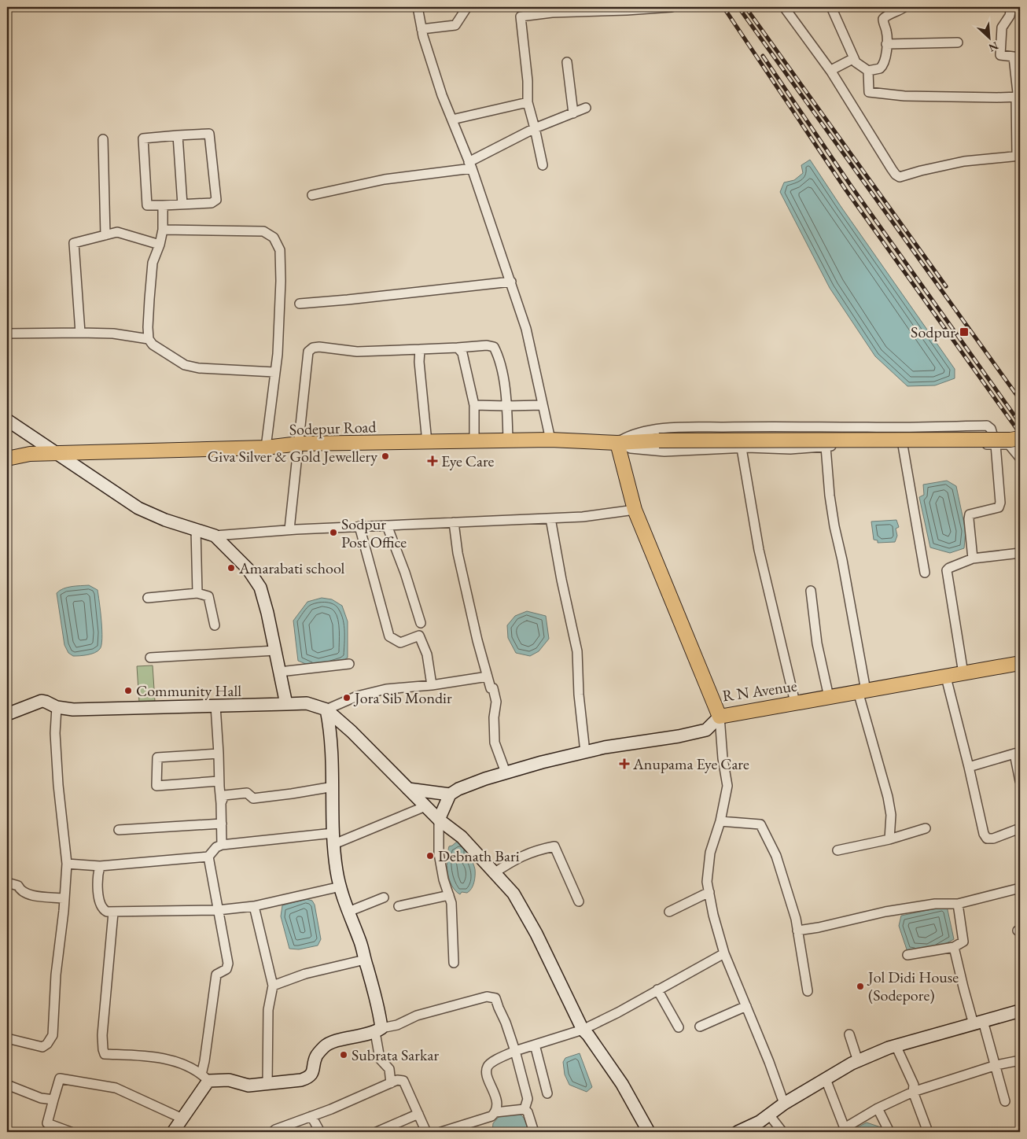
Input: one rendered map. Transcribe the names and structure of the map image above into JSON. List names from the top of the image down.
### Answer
{
  "streets": {
    "main road": ["Sodepur Road", "R N Avenue"]
  },
  "crossings": [
    ["Sodepur Road", "R N Avenue"]
  ],
  "places": {
    "transit": ["Sodpur"],
    "other": [
      "Giva Silver & Gold Jewellery",
      "Sodpur Post Office",
      "Amarabati school",
      "Community Hall",
      "Jora Sib Mondir",
      "Debnath Bari",
      "Jol Didi House (Sodepore)",
      "Subrata Sarkar"
    ],
    "health": ["Eye Care", "Anupama Eye Care"]
  },
  "north": "bottom right"
}
